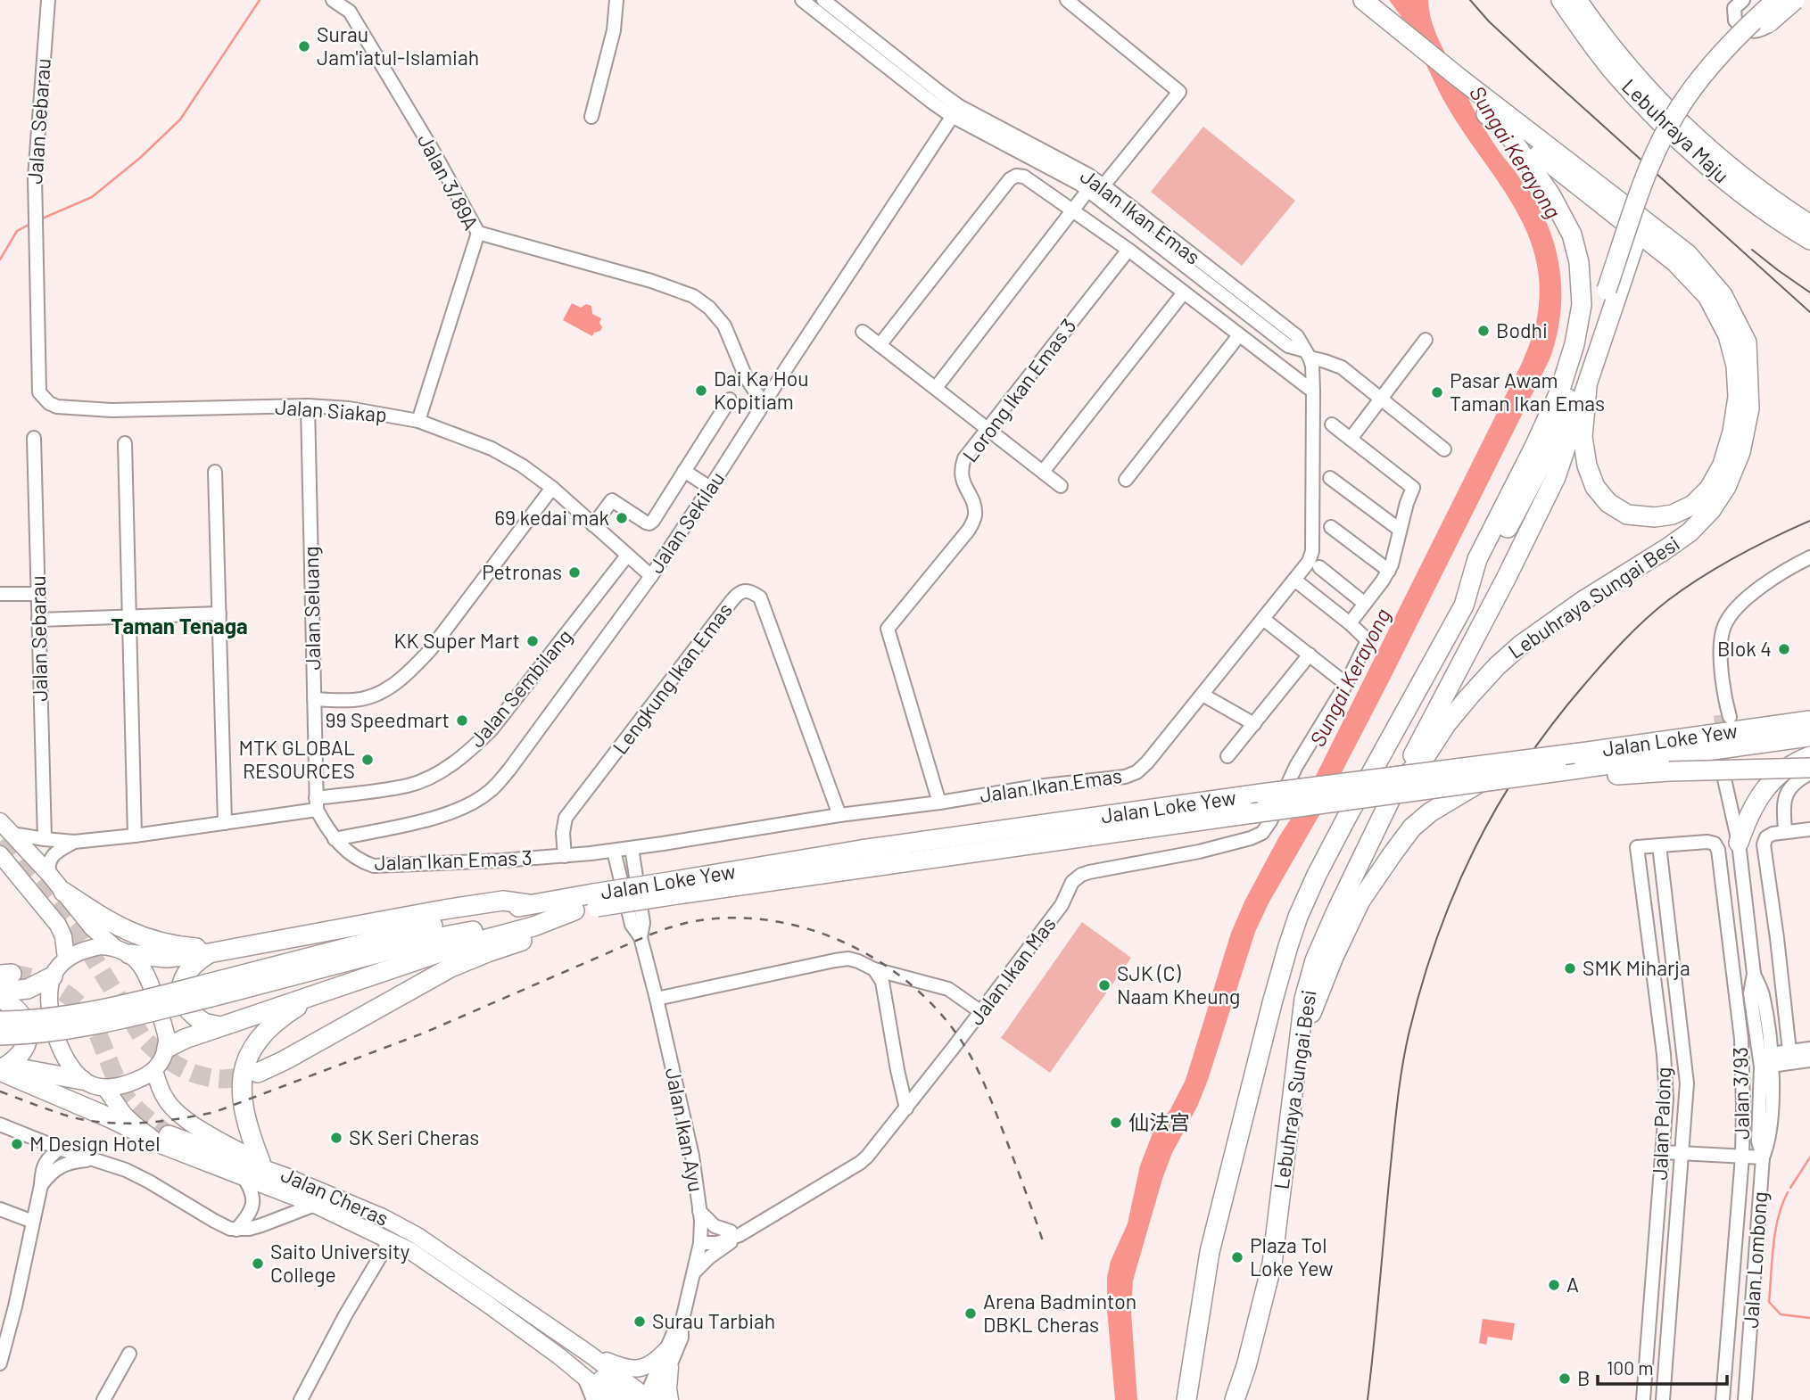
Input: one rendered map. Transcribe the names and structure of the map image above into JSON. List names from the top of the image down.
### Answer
{
  "streets": {
    "highway": ["Lebuhraya Maju", "Lebuhraya Sungai Besi", "Jalan Loke Yew"],
    "main road": ["Jalan Cheras"],
    "street": [
      "Jalan Sebarau",
      "Jalan 3/89A",
      "Jalan Ikan Emas",
      "Lorong Ikan Emas 3",
      "Jalan Siakap",
      "Jalan Sekilau",
      "Jalan Seluang",
      "Lengkung Ikan Emas",
      "Jalan Sembilang",
      "Jalan Ikan Emas 3",
      "Jalan Ikan Mas",
      "Jalan 3/93",
      "Jalan Palong",
      "Jalan Ikan Ayu",
      "Jalan Lombong"
    ]
  },
  "crossings": [
    ["Jalan Sebarau", "Jalan Siakap"],
    ["Jalan Sebarau", "Jalan Sembilang"],
    ["Jalan 3/89A", "Jalan Siakap"],
    ["Jalan Ikan Emas", "Lorong Ikan Emas 3"],
    ["Jalan Ikan Emas", "Jalan Sekilau"],
    ["Jalan Ikan Emas", "Lengkung Ikan Emas"],
    ["Jalan Ikan Emas", "Jalan Ikan Emas 3"],
    ["Jalan Ikan Emas", "Jalan Ikan Ayu"],
    ["Jalan Siakap", "Jalan Sekilau"],
    ["Jalan Siakap", "Jalan Seluang"],
    ["Jalan Siakap", "Jalan Sembilang"],
    ["Jalan Sekilau", "Jalan Ikan Emas 3"],
    ["Jalan Seluang", "Jalan Sembilang"],
    ["Jalan Seluang", "Jalan Ikan Emas 3"],
    ["Lengkung Ikan Emas", "Jalan Ikan Emas 3"],
    ["Jalan Sembilang", "Jalan Ikan Emas 3"],
    ["Jalan Ikan Emas 3", "Jalan Ikan Ayu"],
    ["Jalan Ikan Mas", "Jalan Ikan Ayu"],
    ["Jalan 3/93", "Jalan Palong"],
    ["Jalan Ikan Ayu", "Jalan Cheras"]
  ],
  "districts": ["Taman Tenaga"],
  "water": ["Sungai Kerayong"],
  "places": [
    "Surau Jam'iatul-Islamiah",
    "Bodhi",
    "Dai Ka Hou Kopitiam",
    "Pasar Awam Taman Ikan Emas",
    "69 kedai mak",
    "Petronas",
    "KK Super Mart",
    "Blok 4",
    "99 Speedmart",
    "MTK GLOBAL RESOURCES",
    "SMK Miharja",
    "SJK (C) Naam Kheung",
    "仙法宫",
    "SK Seri Cheras",
    "M Design Hotel",
    "Plaza Tol Loke Yew",
    "Saito University College",
    "A",
    "Arena Badminton DBKL Cheras",
    "Surau Tarbiah",
    "B"
  ],
  "scale_bar": "100 m"
}
